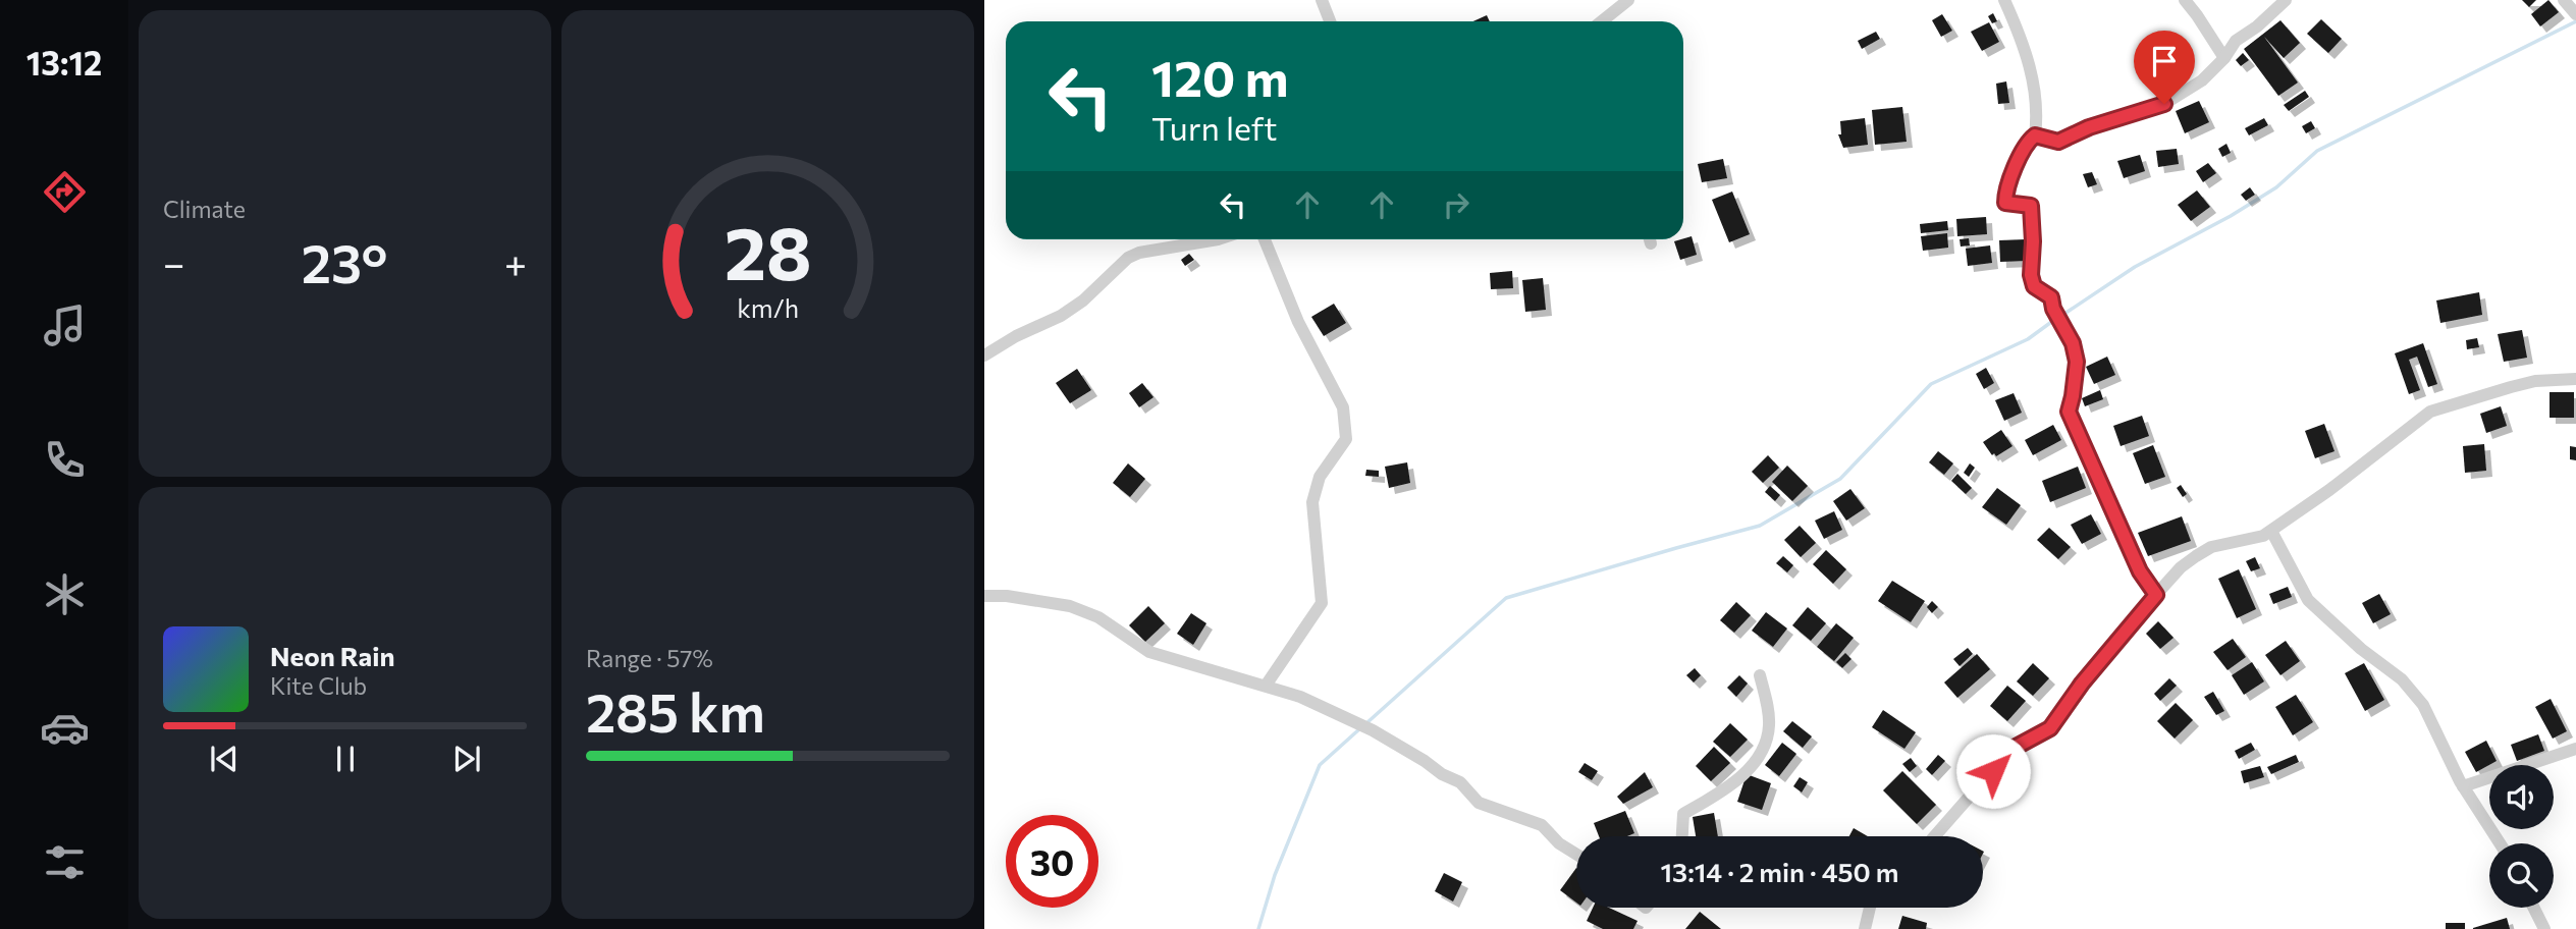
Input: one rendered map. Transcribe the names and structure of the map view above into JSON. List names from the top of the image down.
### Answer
{
  "page": {
    "tabs": "13:12",
    "tile": [
      "Climate",
      ["Range · 57%", "285 km"]
    ],
    "turn": ["120 m", "Turn left"],
    "heat": ["−", "23°", "+"],
    "song": ["Neon Rain", "Kite Club"],
    "limit": "30",
    "trip": "13:14 · 2 min · 450 m",
    "gauge": ["28", "km/h"]
  }
}
